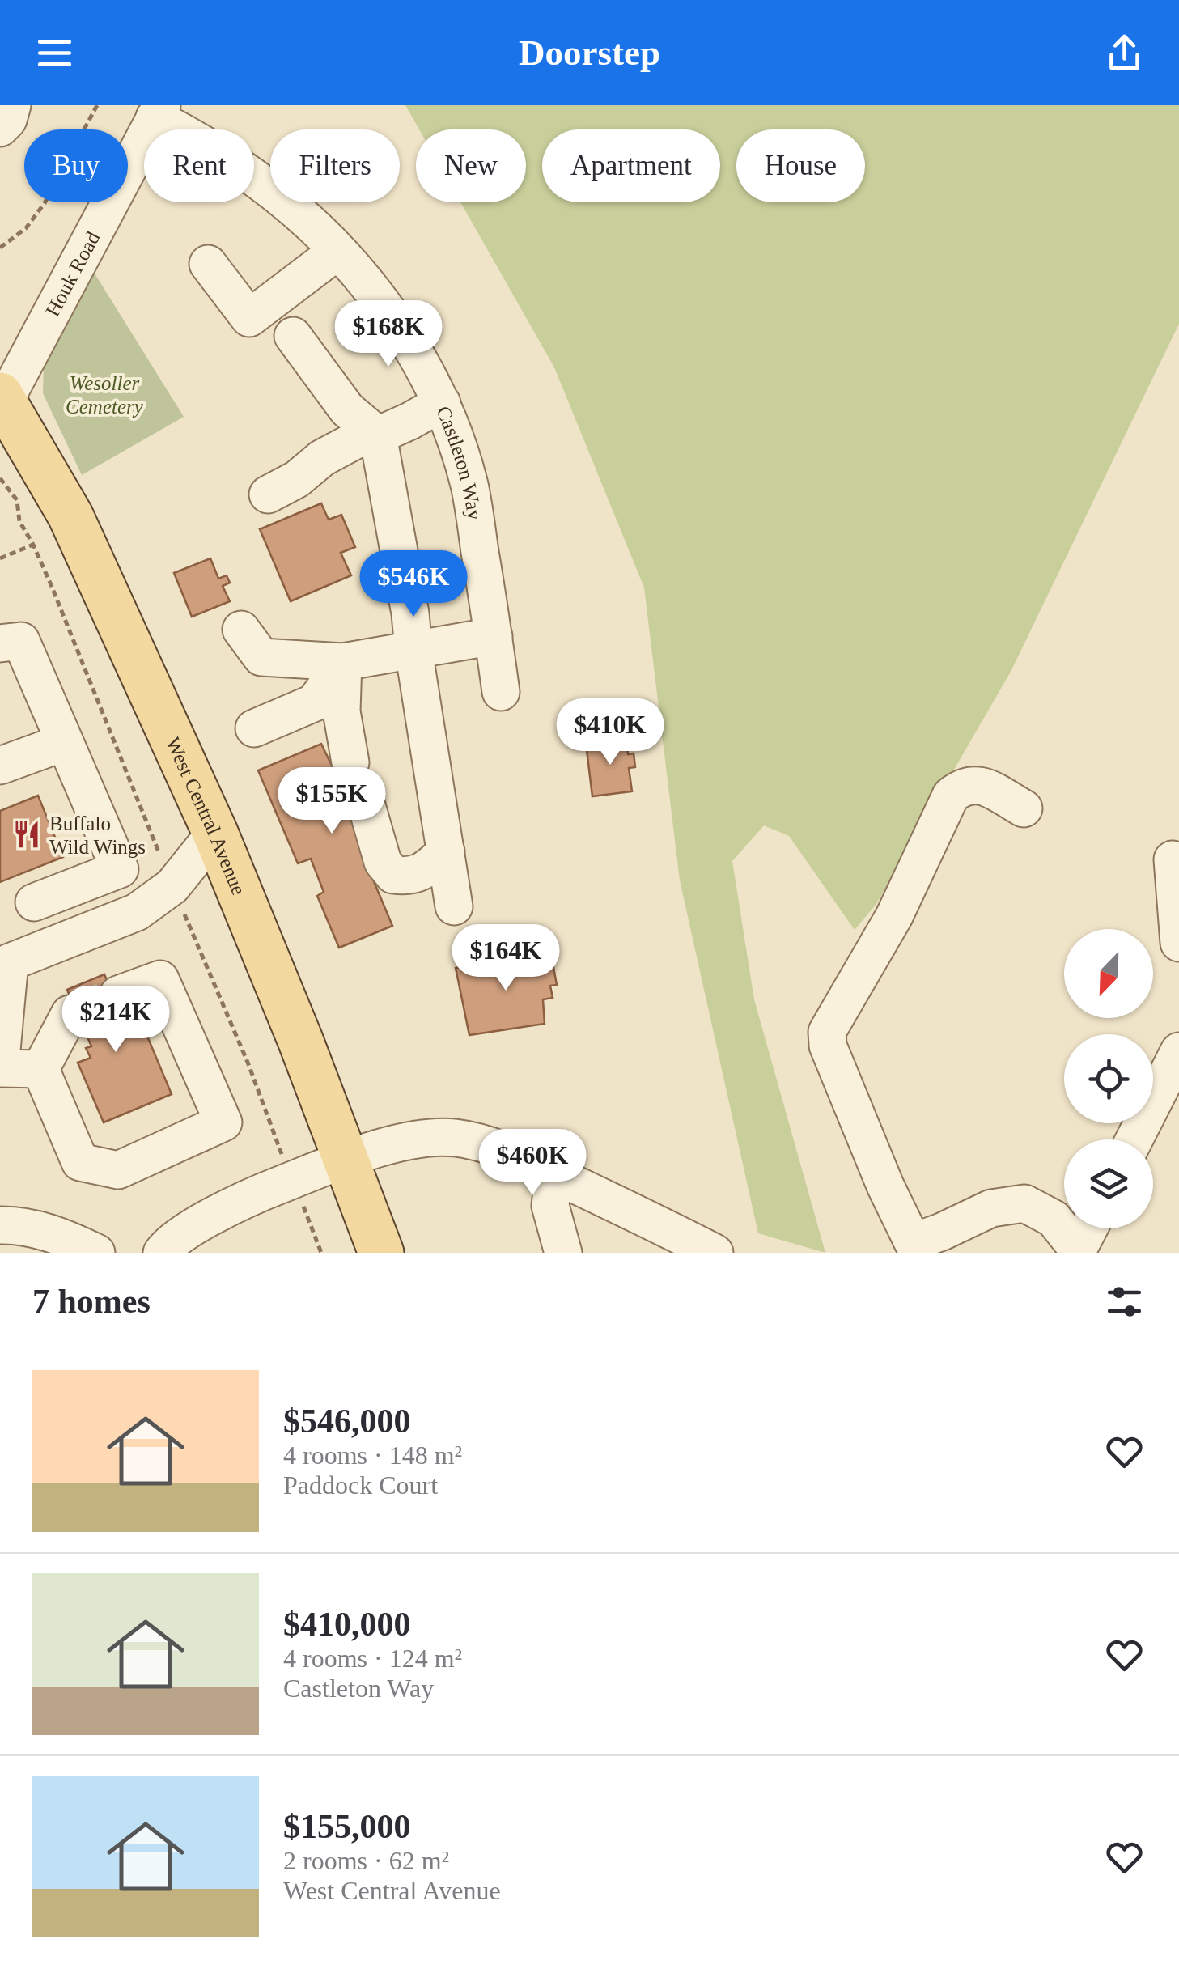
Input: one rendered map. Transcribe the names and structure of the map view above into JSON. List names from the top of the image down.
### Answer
{
  "streets": {
    "main road": ["West Central Avenue"],
    "street": ["Houk Road", "Castleton Way"]
  },
  "crossings": [
    ["Houk Road", "Castleton Way"],
    ["Houk Road", "West Central Avenue"]
  ],
  "parks": ["Wesoller Cemetery"],
  "places": {
    "restaurant": ["Buffalo Wild Wings"]
  },
  "north": "bottom left",
  "page": {
    "header": "Doorstep",
    "chip": [
      "Buy",
      "Rent",
      "Filters",
      "New",
      "Apartment",
      "House"
    ],
    "price": [
      "$168K",
      "$546K",
      "$410K",
      "$155K",
      "$164K",
      "$214K",
      "$460K"
    ],
    "heading": "7 homes",
    "list": [
      {
        "name": "$546,000",
        "note": "4 rooms · 148 m² · Paddock Court"
      },
      {
        "name": "$410,000",
        "note": "4 rooms · 124 m² · Castleton Way"
      },
      {
        "name": "$155,000",
        "note": "2 rooms · 62 m² · West Central Avenue"
      }
    ]
  }
}
